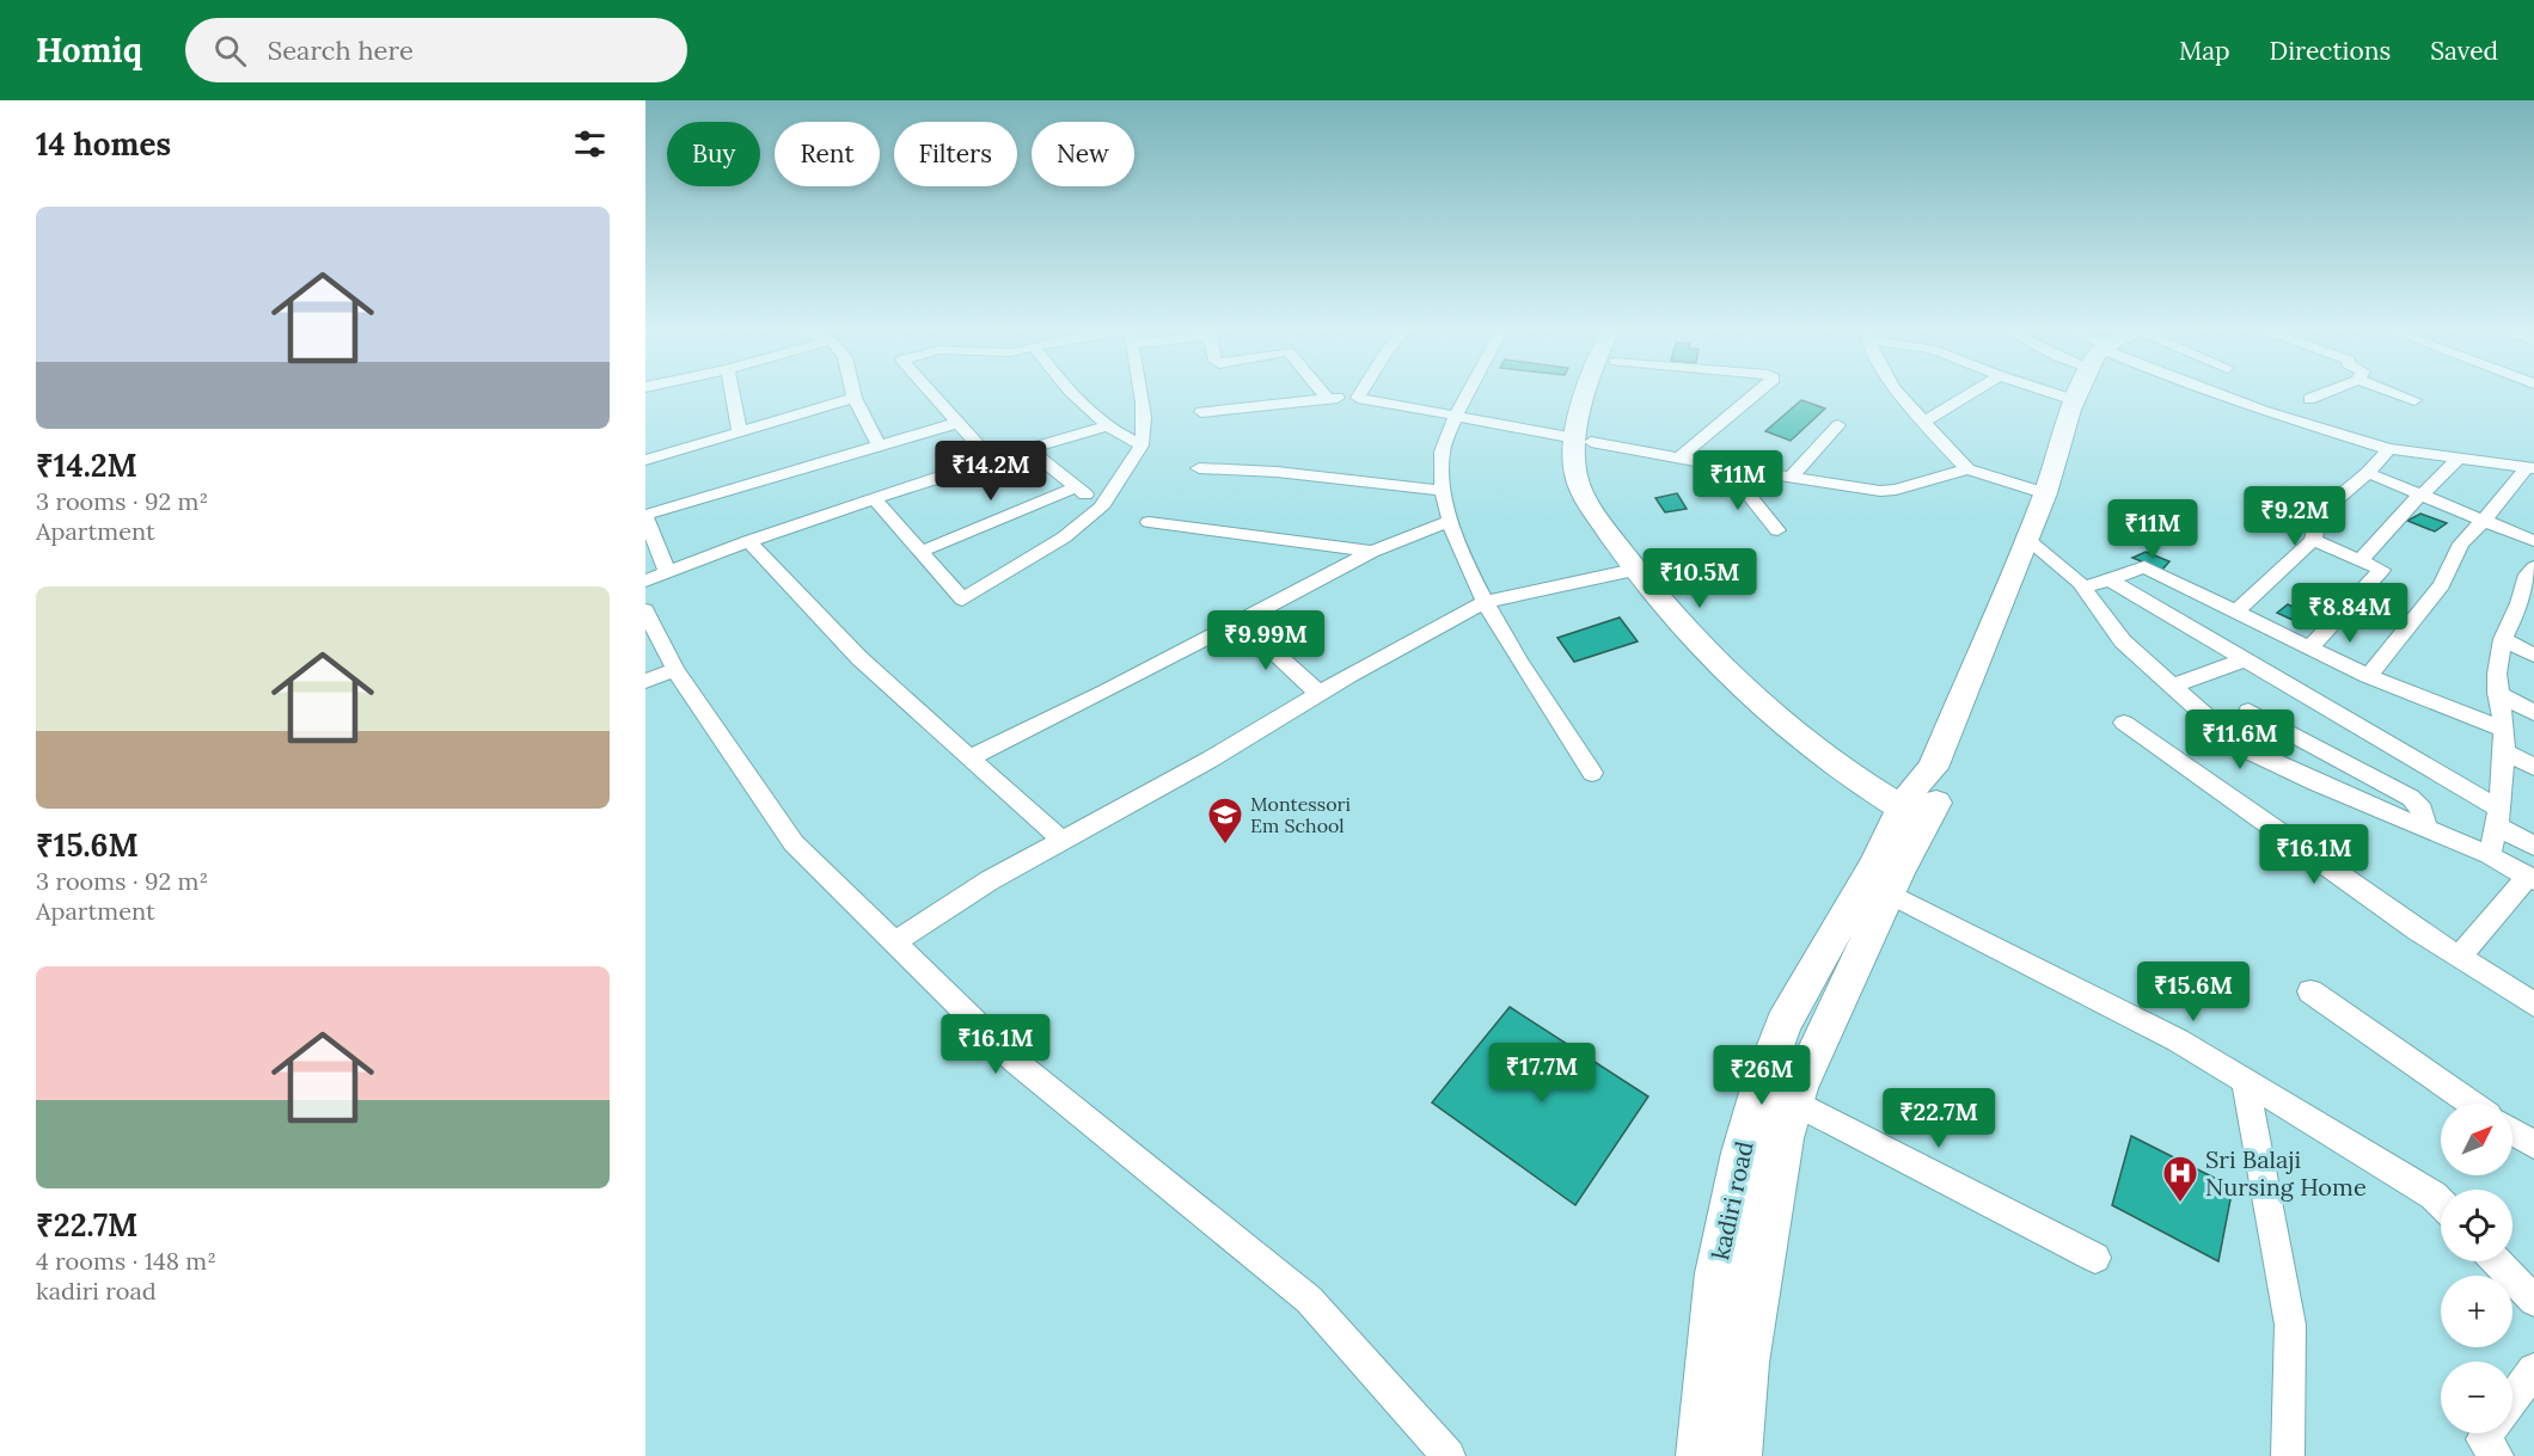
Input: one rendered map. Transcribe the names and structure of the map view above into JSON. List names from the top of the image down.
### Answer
{
  "streets": {
    "main road": ["kadiri road"]
  },
  "places": {
    "school or university": ["Montessori Em School"],
    "hospital": ["Sri Balaji Nursing Home"]
  },
  "north": "top right",
  "page": {
    "header": "Homiq",
    "search": "Search here",
    "nav": ["Map", "Directions", "Saved"],
    "heading": "14 homes",
    "chip": [
      "Buy",
      "Rent",
      "Filters",
      "New"
    ],
    "list": [
      {
        "name": "₹14.2M",
        "note": "3 rooms · 92 m² · Apartment"
      },
      {
        "name": "₹15.6M",
        "note": "3 rooms · 92 m² · Apartment"
      },
      {
        "name": "₹22.7M",
        "note": "4 rooms · 148 m² · kadiri road"
      }
    ],
    "price": [
      "₹14.2M",
      "₹11M",
      "₹9.2M",
      "₹11M",
      "₹10.5M",
      "₹8.84M",
      "₹9.99M",
      "₹11.6M",
      "₹16.1M",
      "₹15.6M",
      "₹16.1M",
      "₹17.7M",
      "₹26M",
      "₹22.7M"
    ],
    "map_buttons": ["+", "−"]
  }
}
